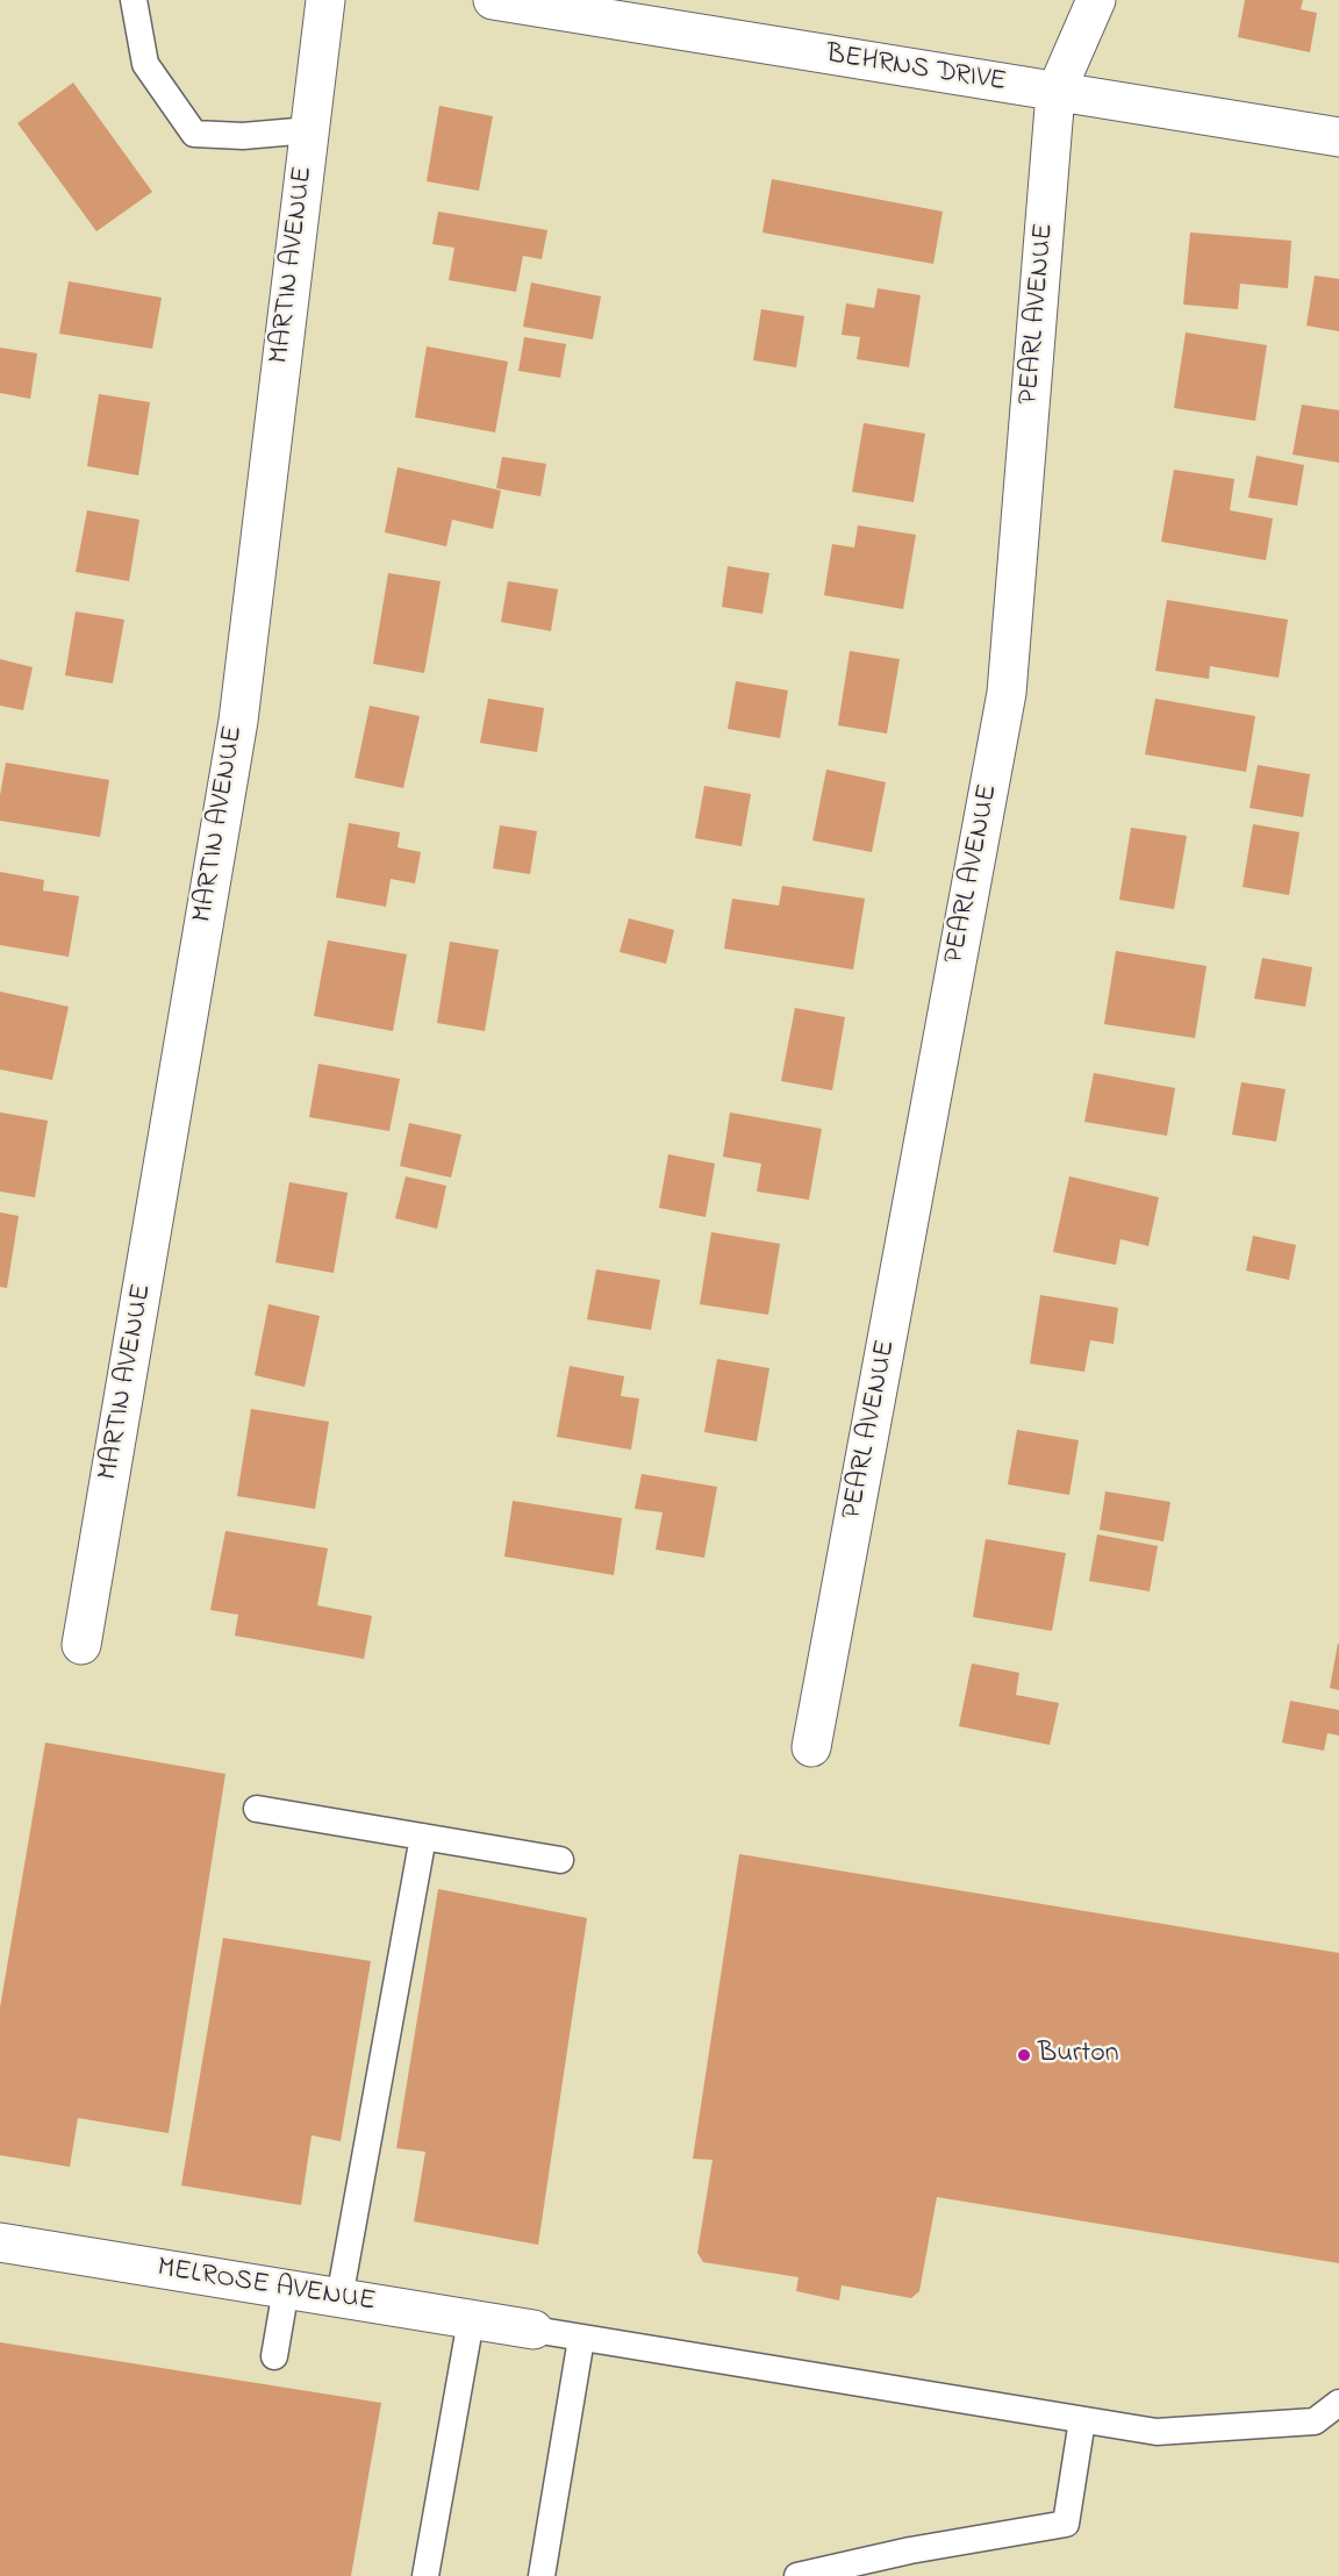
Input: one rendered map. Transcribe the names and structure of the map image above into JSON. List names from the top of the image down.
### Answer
{
  "streets": {
    "street": [
      "BEHRNS DRIVE",
      "MARTIN AVENUE",
      "PEARL AVENUE",
      "MELROSE AVENUE"
    ]
  },
  "crossings": [
    ["BEHRNS DRIVE", "PEARL AVENUE"]
  ],
  "places": ["Burton"]
}
